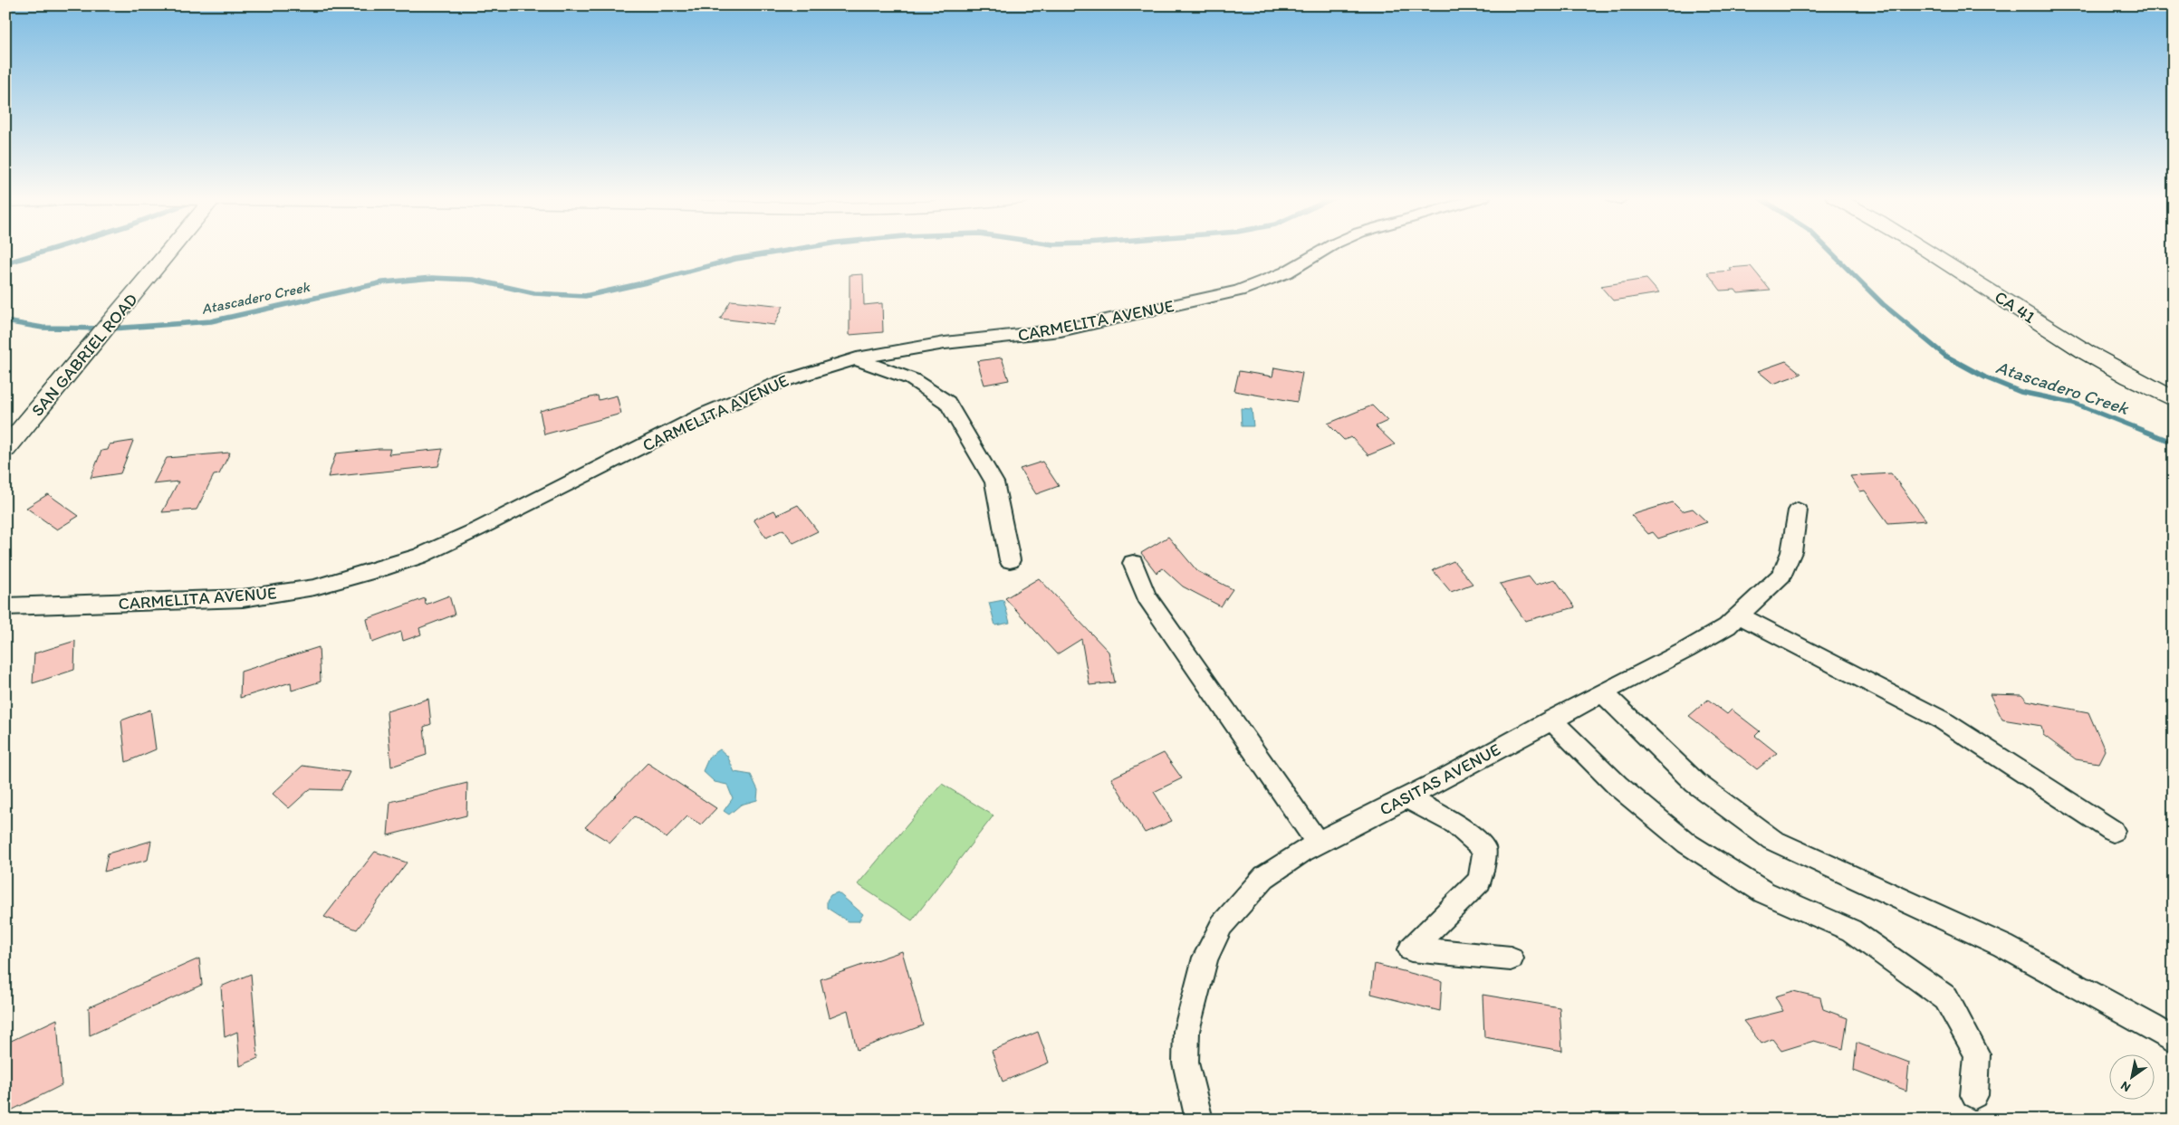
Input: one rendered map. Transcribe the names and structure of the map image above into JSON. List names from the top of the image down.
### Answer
{
  "streets": {
    "main road": ["CA 41", "SAN GABRIEL ROAD"],
    "street": ["CARMELITA AVENUE", "CASITAS AVENUE"]
  },
  "water": ["Atascadero Creek"],
  "north": "bottom left"
}
